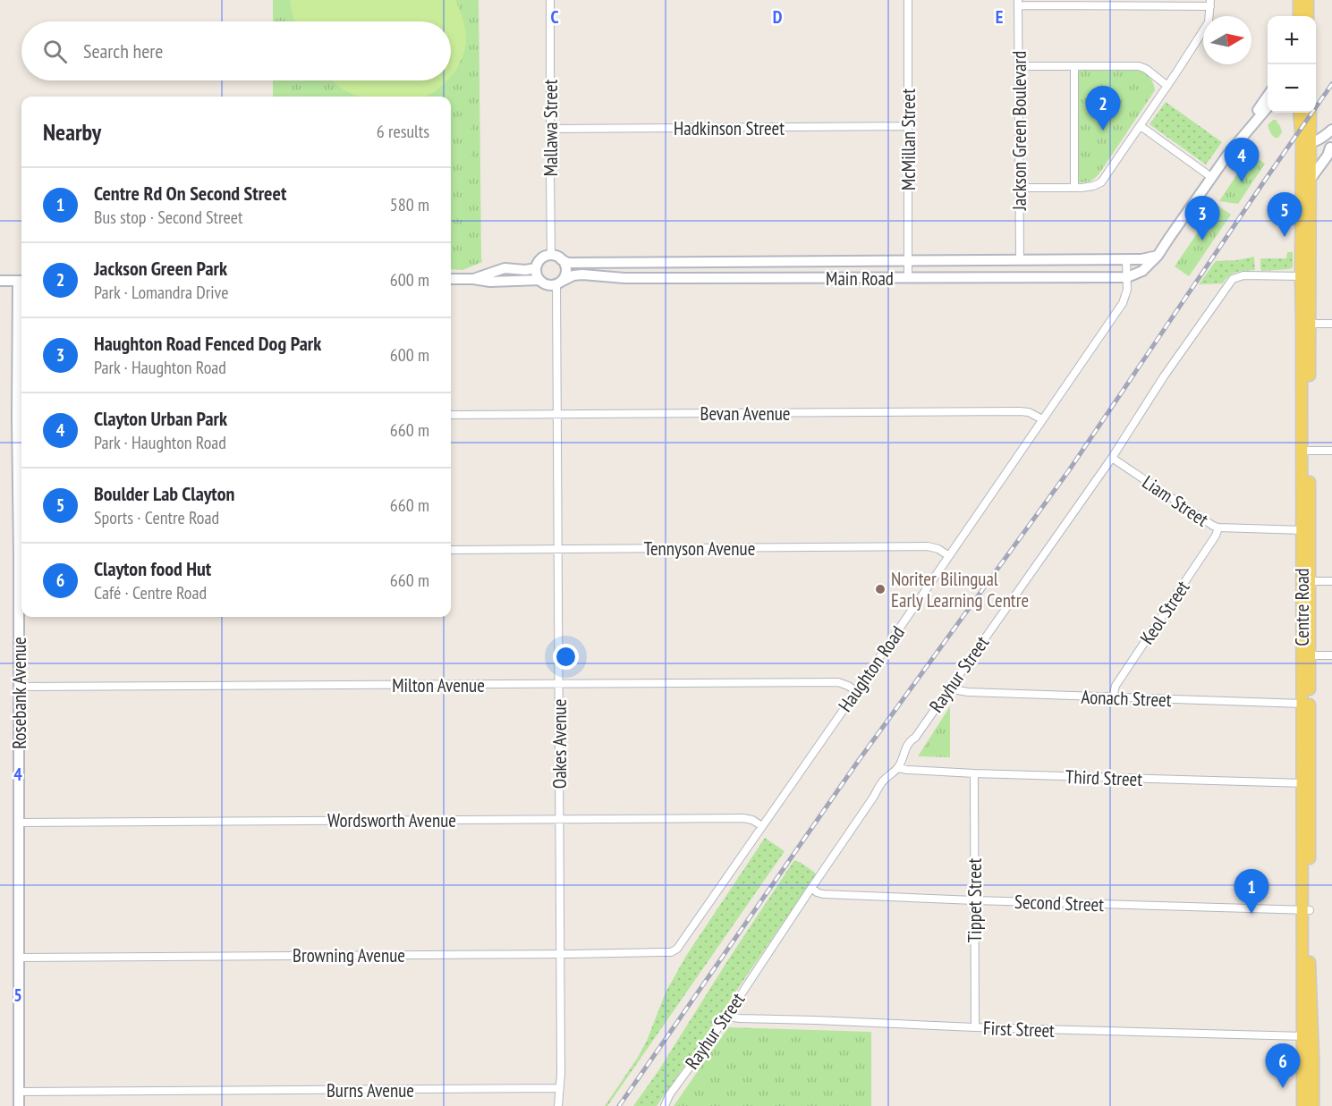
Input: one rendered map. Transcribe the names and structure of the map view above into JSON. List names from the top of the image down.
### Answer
{
  "streets": {
    "main road": ["Main Road", "Centre Road", "Rosebank Avenue"],
    "street": [
      "Mallawa Street",
      "Hadkinson Street",
      "Jackson Green Boulevard",
      "McMillan Street",
      "Bevan Avenue",
      "Liam Street",
      "Tennyson Avenue",
      "Keol Street",
      "Haughton Road",
      "Rayhur Street",
      "Milton Avenue",
      "Aonach Street",
      "Oakes Avenue",
      "Third Street",
      "Wordsworth Avenue",
      "Tippet Street",
      "Second Street",
      "Browning Avenue",
      "First Street",
      "Burns Avenue"
    ]
  },
  "crossings": [
    ["Mallawa Street", "Hadkinson Street"],
    ["Mallawa Street", "Main Road"],
    ["Mallawa Street", "Oakes Avenue"],
    ["Hadkinson Street", "McMillan Street"],
    ["Jackson Green Boulevard", "Main Road"],
    ["McMillan Street", "Main Road"],
    ["Main Road", "Haughton Road"],
    ["Main Road", "Oakes Avenue"],
    ["Bevan Avenue", "Haughton Road"],
    ["Bevan Avenue", "Oakes Avenue"],
    ["Liam Street", "Centre Road"],
    ["Liam Street", "Keol Street"],
    ["Liam Street", "Rayhur Street"],
    ["Tennyson Avenue", "Haughton Road"],
    ["Tennyson Avenue", "Oakes Avenue"],
    ["Centre Road", "Rayhur Street"],
    ["Centre Road", "Aonach Street"],
    ["Centre Road", "Third Street"],
    ["Centre Road", "Second Street"],
    ["Centre Road", "First Street"],
    ["Keol Street", "Aonach Street"],
    ["Haughton Road", "Milton Avenue"],
    ["Haughton Road", "Wordsworth Avenue"],
    ["Haughton Road", "Browning Avenue"],
    ["Rayhur Street", "Aonach Street"],
    ["Rayhur Street", "Third Street"],
    ["Rayhur Street", "Second Street"],
    ["Rayhur Street", "First Street"],
    ["Milton Avenue", "Rosebank Avenue"],
    ["Milton Avenue", "Oakes Avenue"],
    ["Rosebank Avenue", "Wordsworth Avenue"],
    ["Rosebank Avenue", "Browning Avenue"],
    ["Rosebank Avenue", "Burns Avenue"],
    ["Oakes Avenue", "Wordsworth Avenue"],
    ["Oakes Avenue", "Browning Avenue"],
    ["Oakes Avenue", "Burns Avenue"],
    ["Third Street", "Tippet Street"],
    ["Tippet Street", "Second Street"],
    ["Tippet Street", "First Street"]
  ],
  "places": ["Noriter Bilingual Early Learning Centre"],
  "north": "right",
  "page": {
    "map_buttons": ["+", "−"],
    "search": "Search here",
    "pins": [
      "2",
      "4",
      "5",
      "3",
      "1",
      "6"
    ],
    "heading": ["Nearby", "6 results"],
    "list": [
      {
        "mark": "1",
        "name": "Centre Rd On Second Street",
        "note": "Bus stop · Second Street",
        "value": "580 m"
      },
      {
        "mark": "2",
        "name": "Jackson Green Park",
        "note": "Park · Lomandra Drive",
        "value": "600 m"
      },
      {
        "mark": "3",
        "name": "Haughton Road Fenced Dog Park",
        "note": "Park · Haughton Road",
        "value": "600 m"
      },
      {
        "mark": "4",
        "name": "Clayton Urban Park",
        "note": "Park · Haughton Road",
        "value": "660 m"
      },
      {
        "mark": "5",
        "name": "Boulder Lab Clayton",
        "note": "Sports · Centre Road",
        "value": "660 m"
      },
      {
        "mark": "6",
        "name": "Clayton food Hut",
        "note": "Café · Centre Road",
        "value": "660 m"
      }
    ]
  },
  "grid": {
    "columns": ["C", "D", "E"],
    "rows": ["4", "5"]
  }
}
